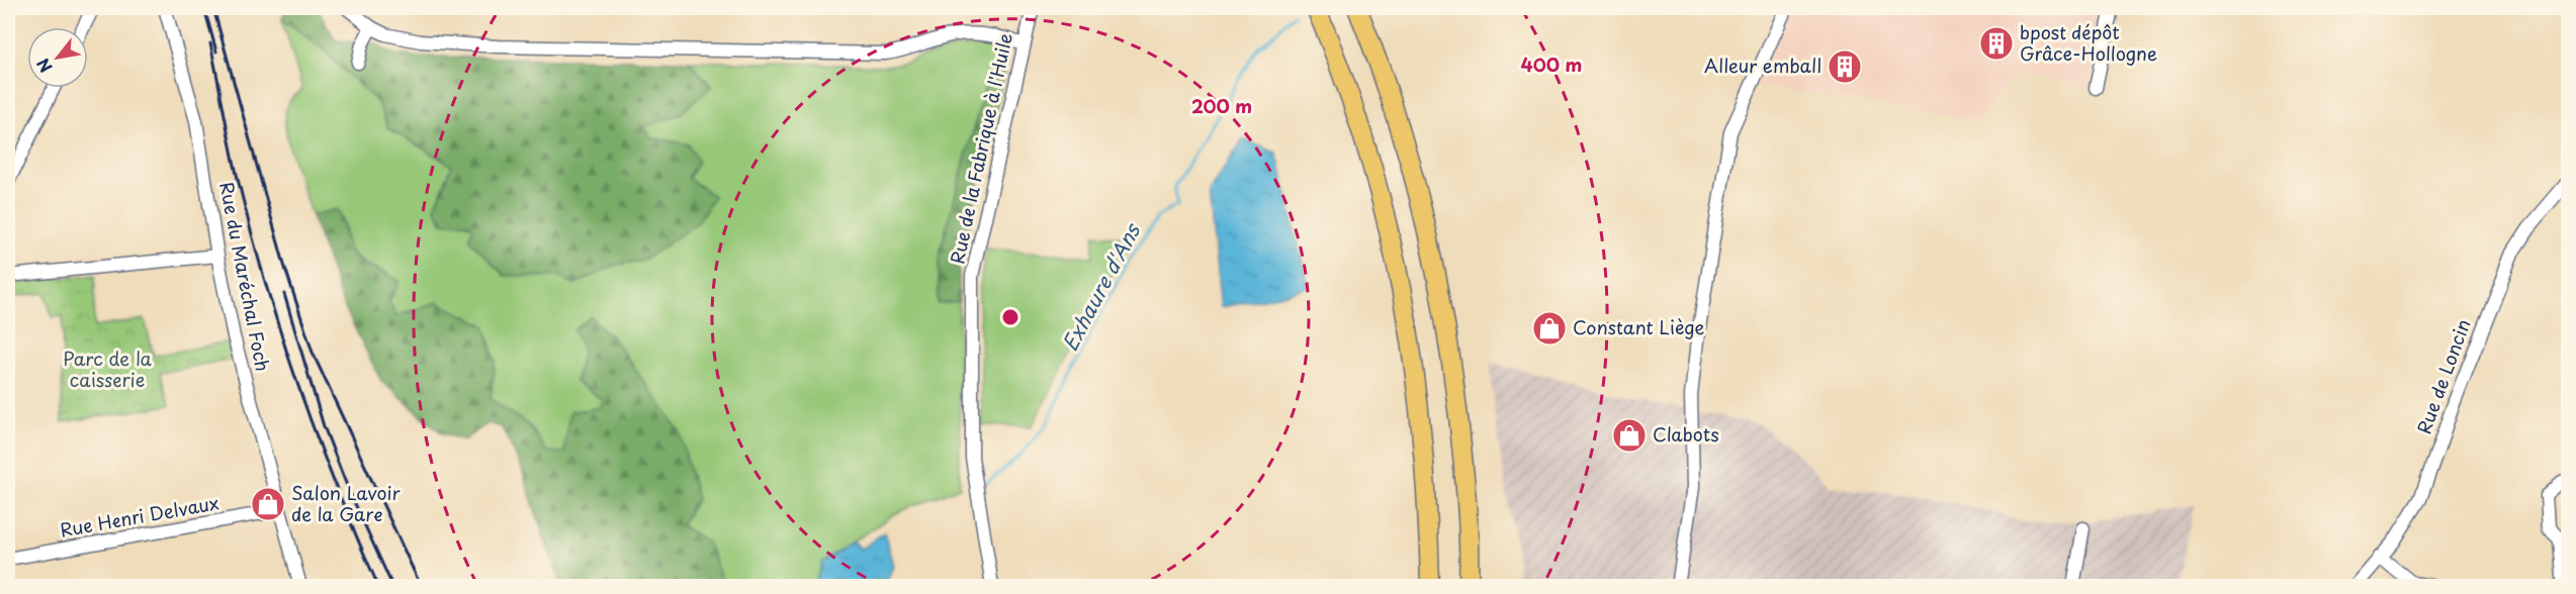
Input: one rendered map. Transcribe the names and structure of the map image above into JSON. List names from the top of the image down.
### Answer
{
  "streets": {
    "street": [
      "Rue de la Fabrique à l'Huile",
      "Rue du Maréchal Foch",
      "Rue de Loncin",
      "Rue Henri Delvaux"
    ]
  },
  "crossings": [
    ["Rue du Maréchal Foch", "Rue Henri Delvaux"]
  ],
  "water": ["Exhaure d'Ans"],
  "parks": ["Parc de la caisserie"],
  "places": {
    "building": ["bpost dépôt Grâce-Hollogne", "Alleur emball"],
    "shop": ["Constant Liège", "Clabots", "Salon Lavoir de la Gare"]
  },
  "north": "bottom left",
  "rings": ["400 m", "200 m"]
}
